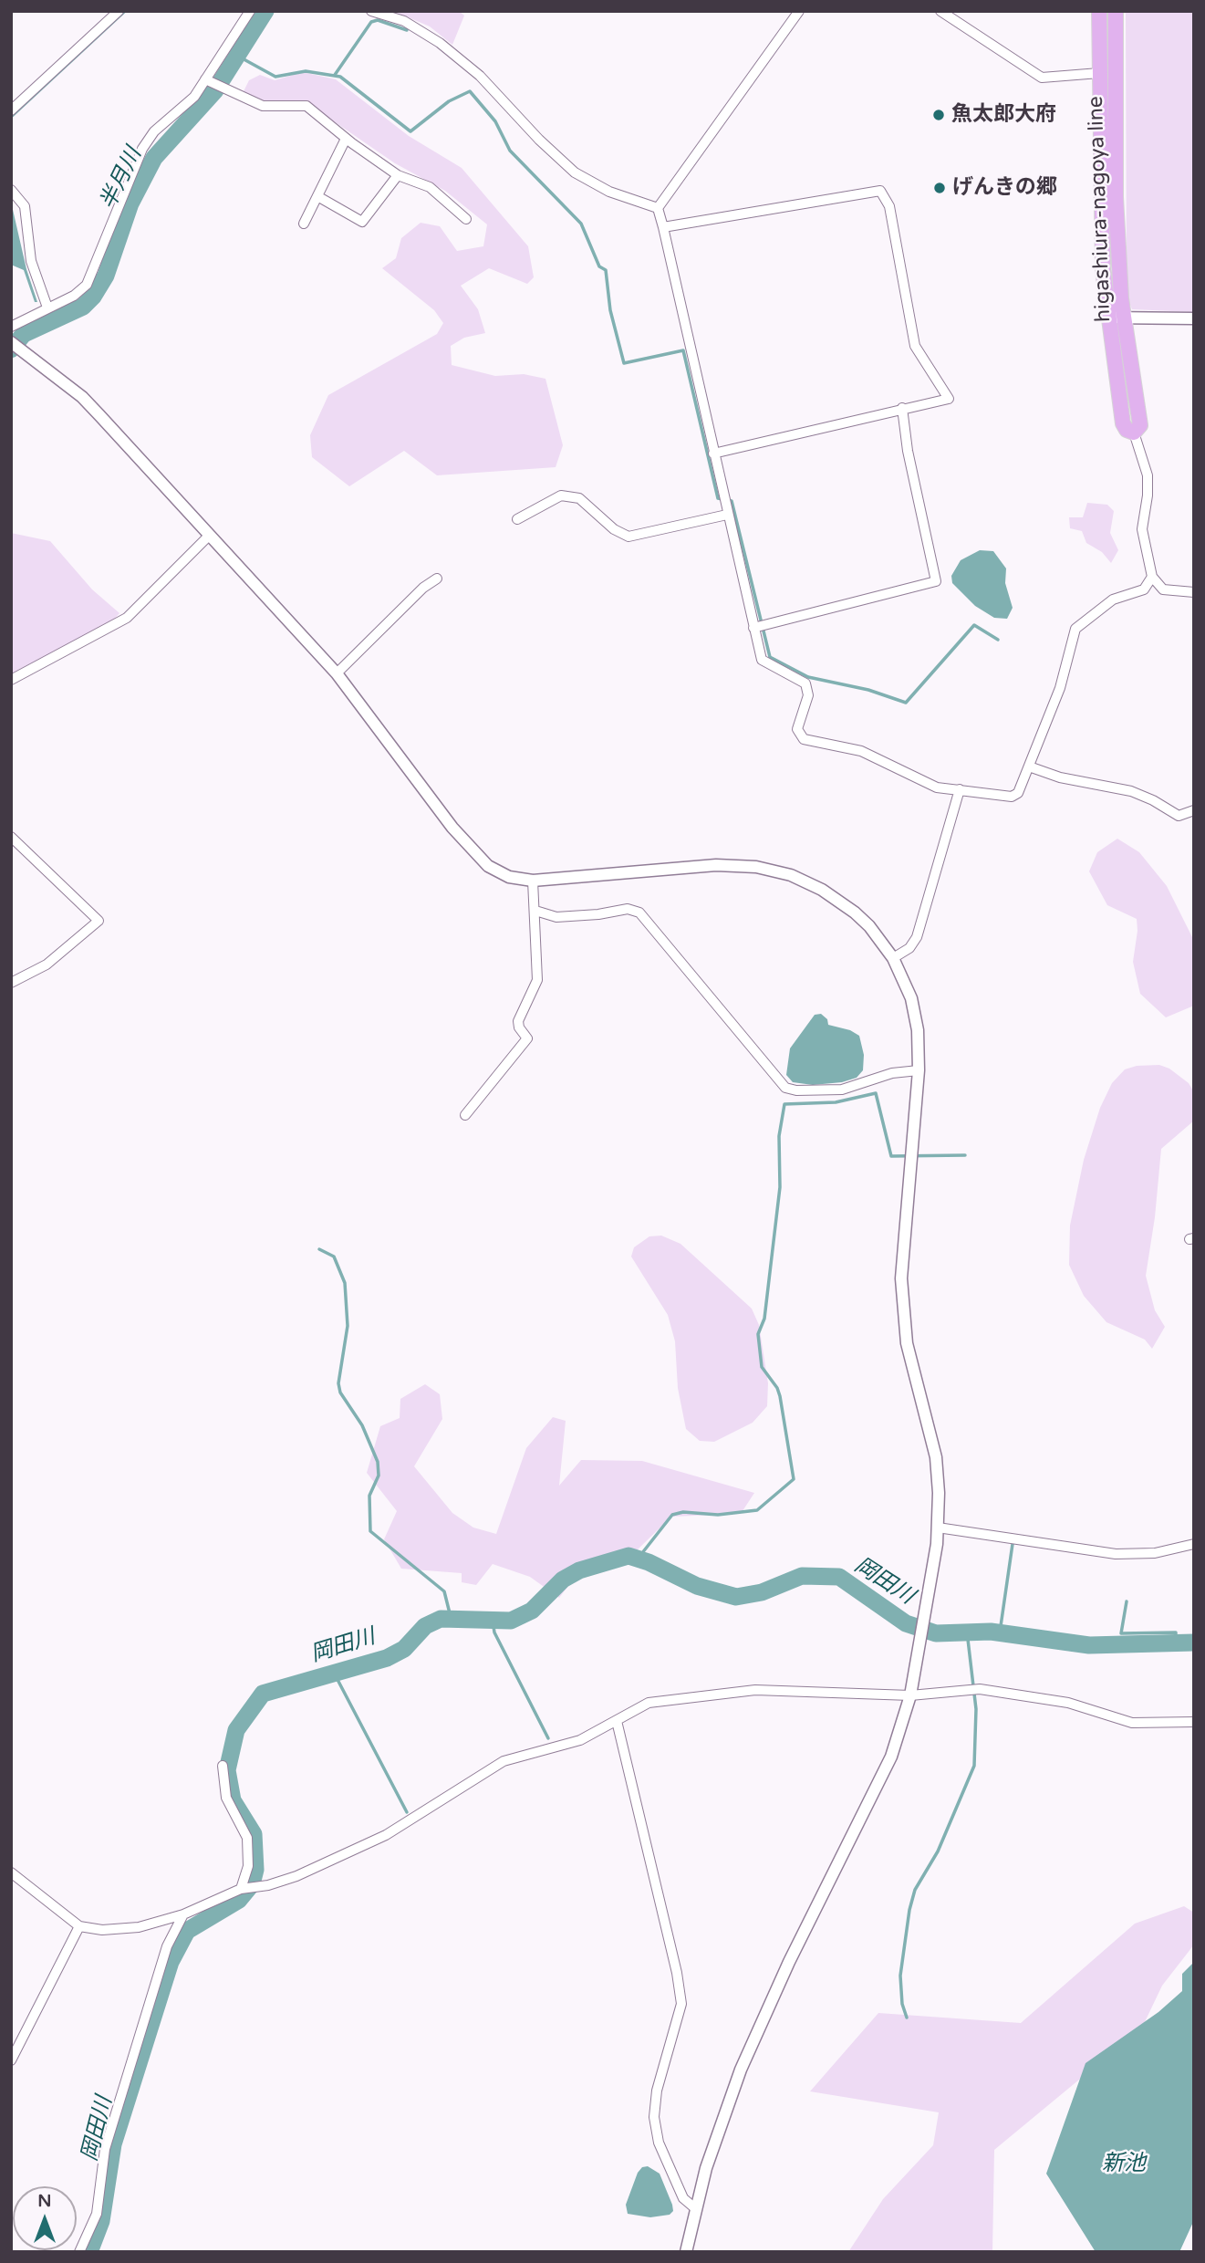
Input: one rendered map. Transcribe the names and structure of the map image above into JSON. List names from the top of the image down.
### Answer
{
  "streets": {
    "main road": ["higashiura-nagoya line"]
  },
  "water": ["半月川", "岡田川", "新池"],
  "places": ["魚太郎大府", "げんきの郷"],
  "north": "top"
}
